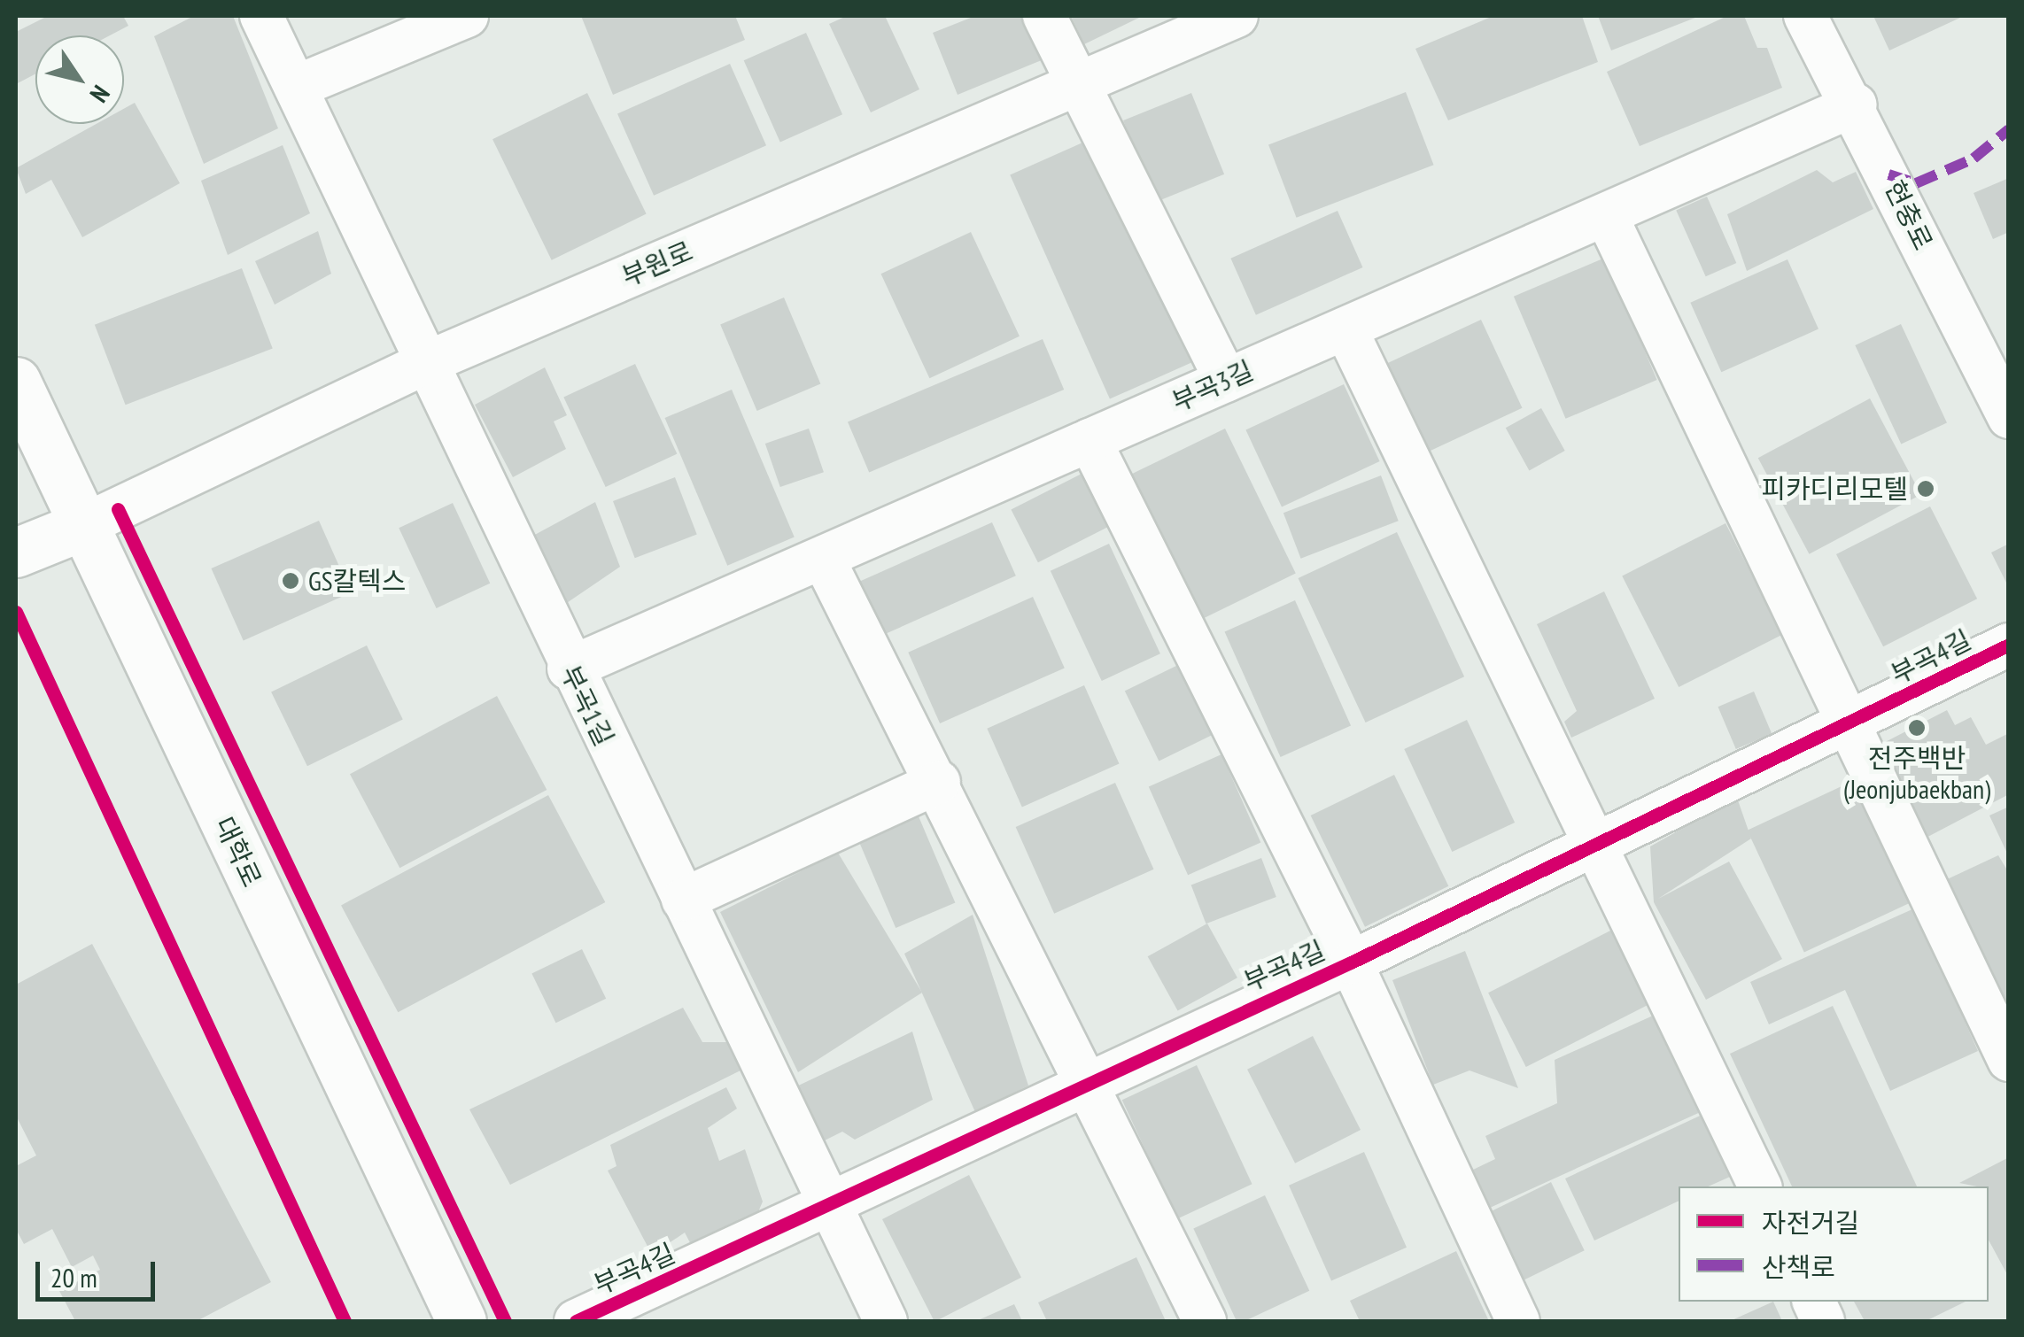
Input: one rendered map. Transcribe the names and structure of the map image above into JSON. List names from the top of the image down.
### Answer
{
  "streets": {
    "street": [
      "현충로",
      "부원로",
      "부곡3길",
      "부곡4길",
      "부곡1길",
      "대학로"
    ]
  },
  "crossings": [
    ["현충로", "부곡3길"],
    ["부원로", "부곡1길"],
    ["부원로", "대학로"],
    ["부곡3길", "부곡1길"],
    ["부곡4길", "부곡1길"]
  ],
  "places": ["피카디리모텔", "GS칼텍스", "전주백반 (Jeonjubaekban)"],
  "legend": ["자전거길", "산책로"],
  "scale_bar": "20 m",
  "north": "bottom right"
}
